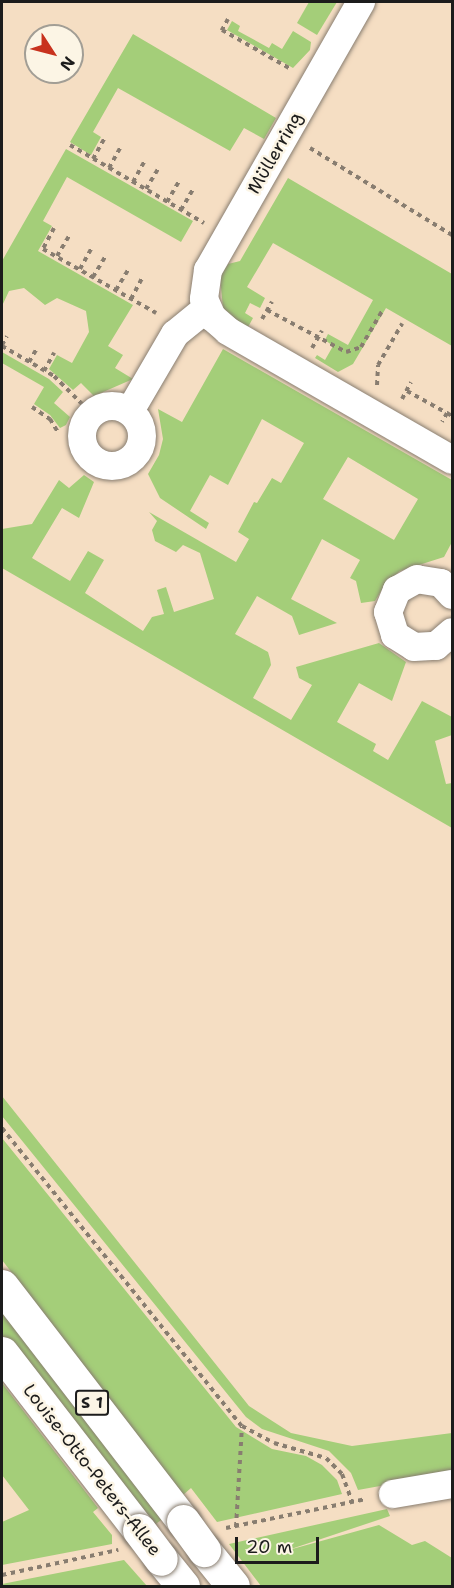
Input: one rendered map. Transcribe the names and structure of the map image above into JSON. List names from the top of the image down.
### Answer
{
  "streets": {
    "main road": ["S 1", "Louise-Otto-Peters-Allee"],
    "street": ["Müllerring"]
  },
  "scale_bar": "20 m",
  "north": "bottom right"
}
